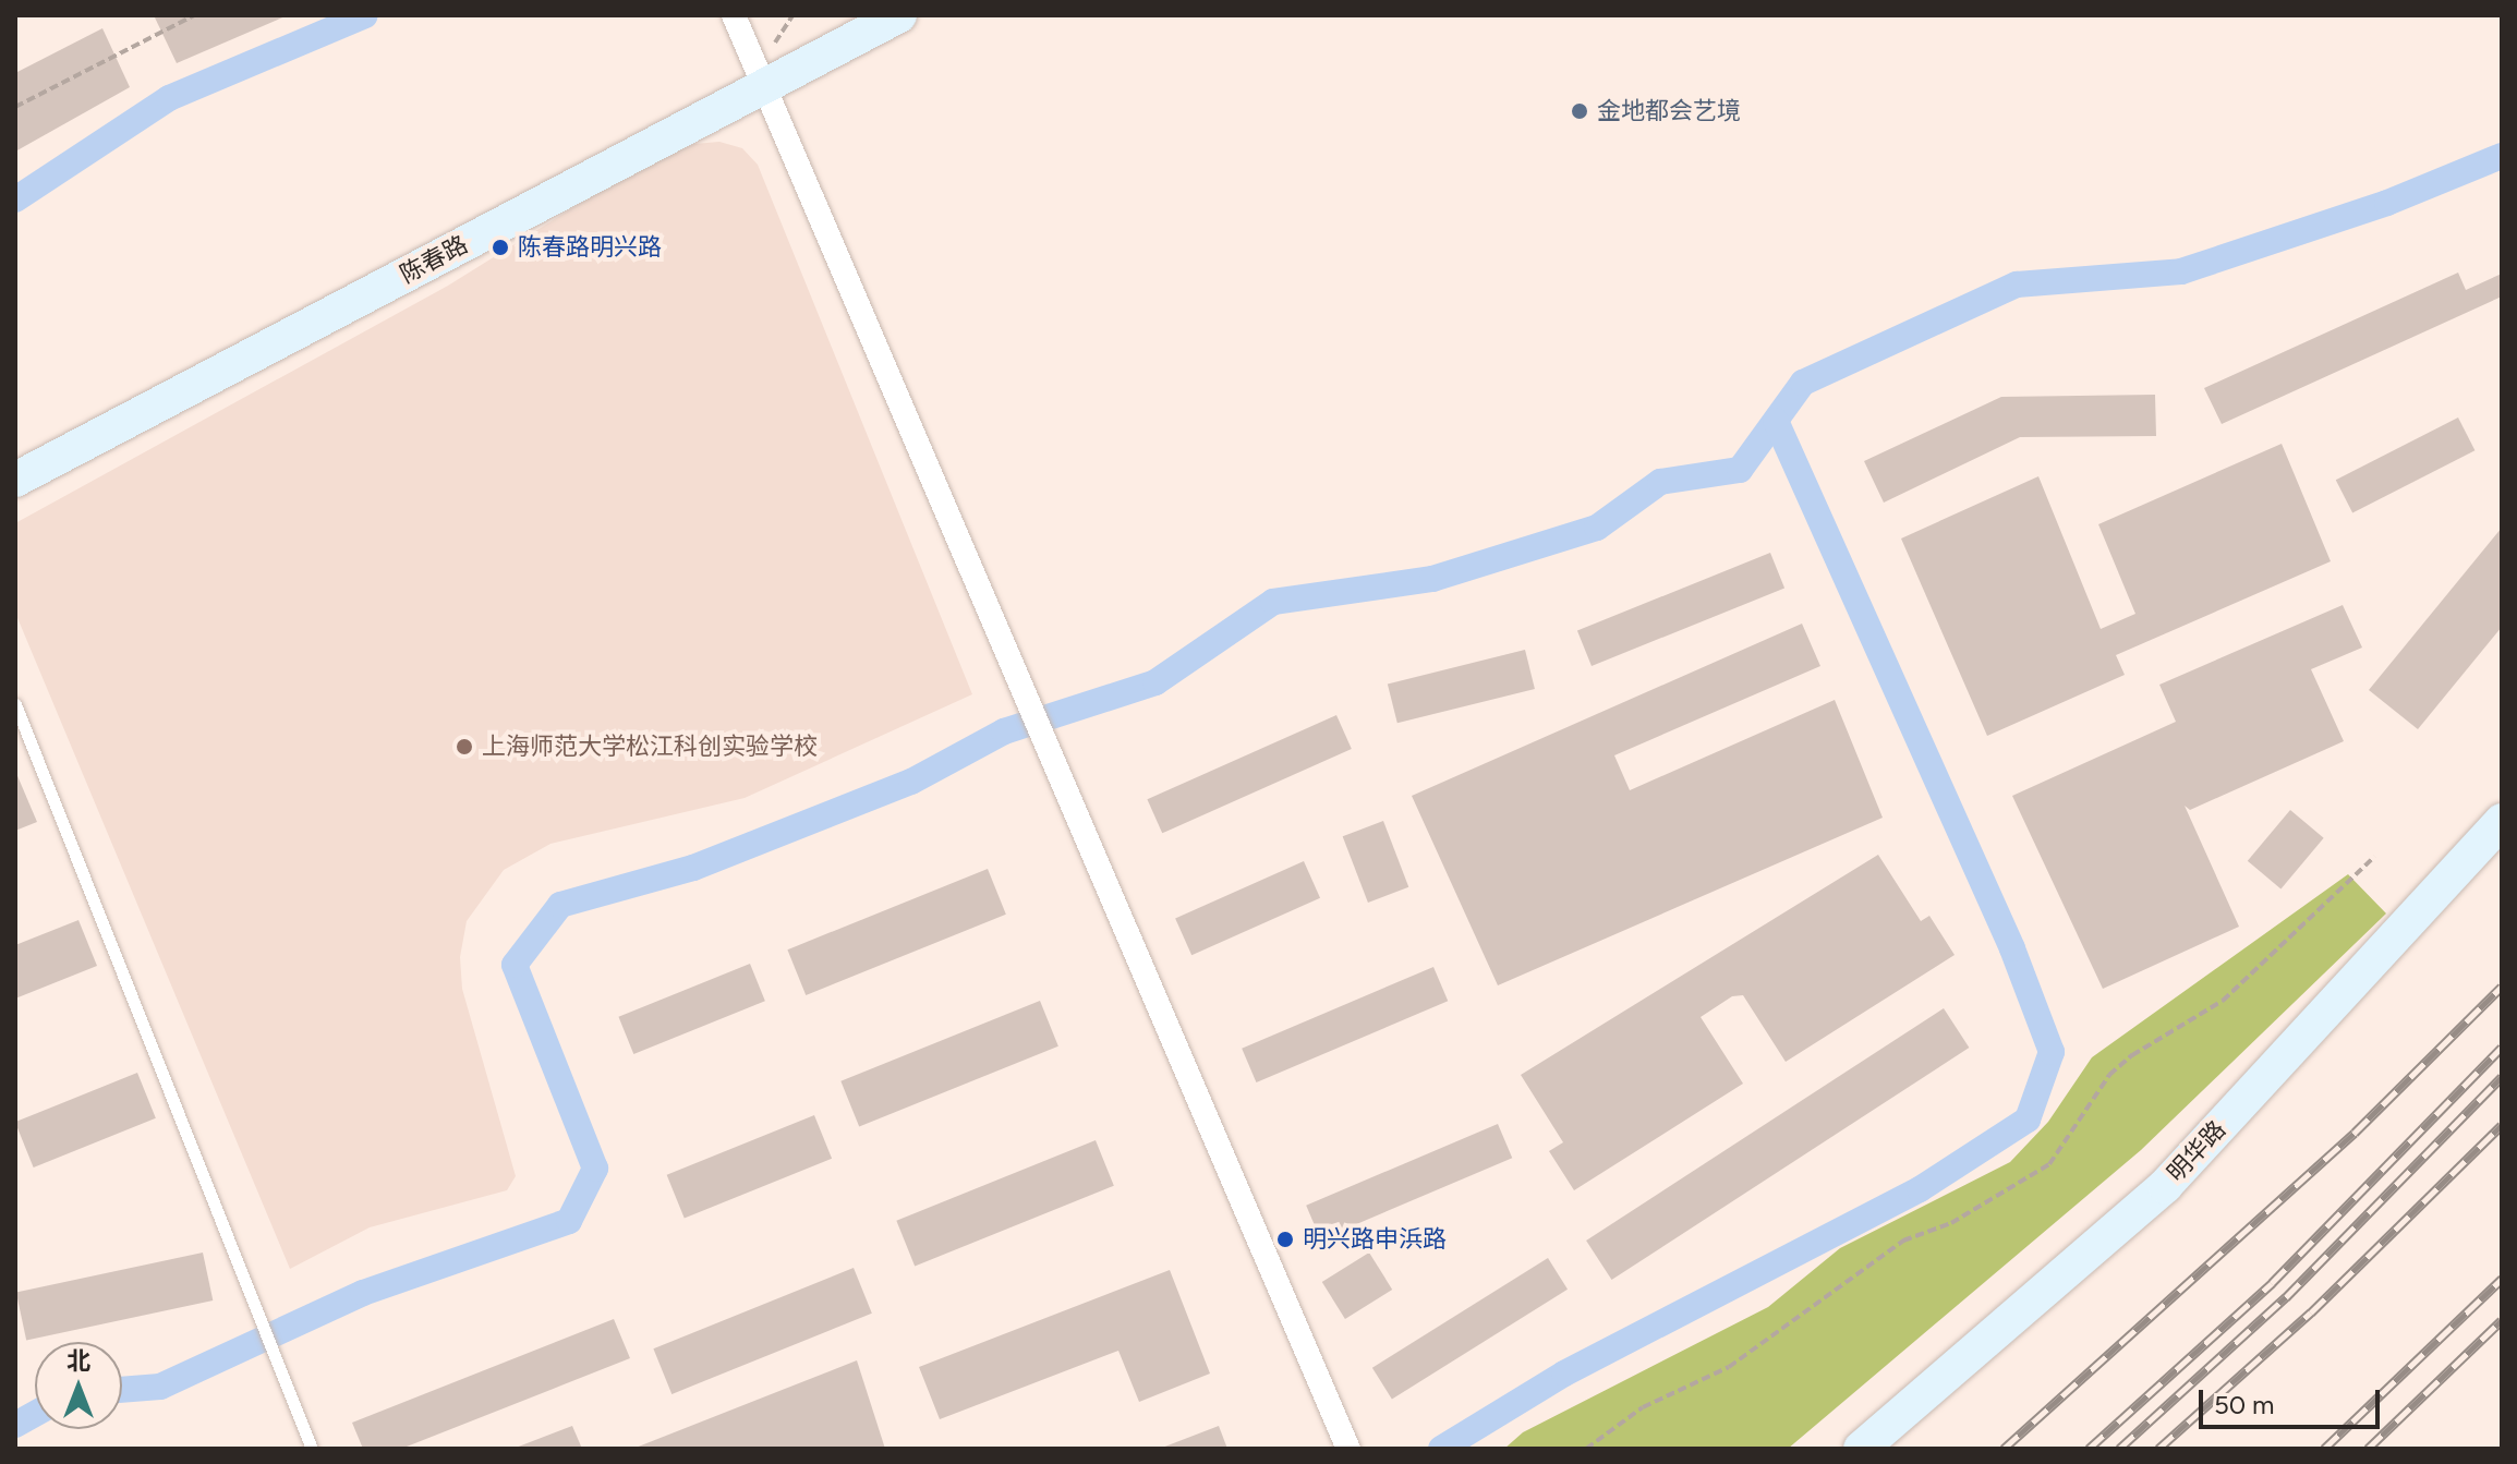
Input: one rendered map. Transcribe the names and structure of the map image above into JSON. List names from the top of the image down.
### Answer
{
  "streets": {
    "street": ["陈春路", "明华路"]
  },
  "places": [
    "金地都会艺境",
    "陈春路明兴路",
    "上海师范大学松江科创实验学校",
    "明兴路申浜路"
  ],
  "scale_bar": "50 m",
  "north": "top"
}
